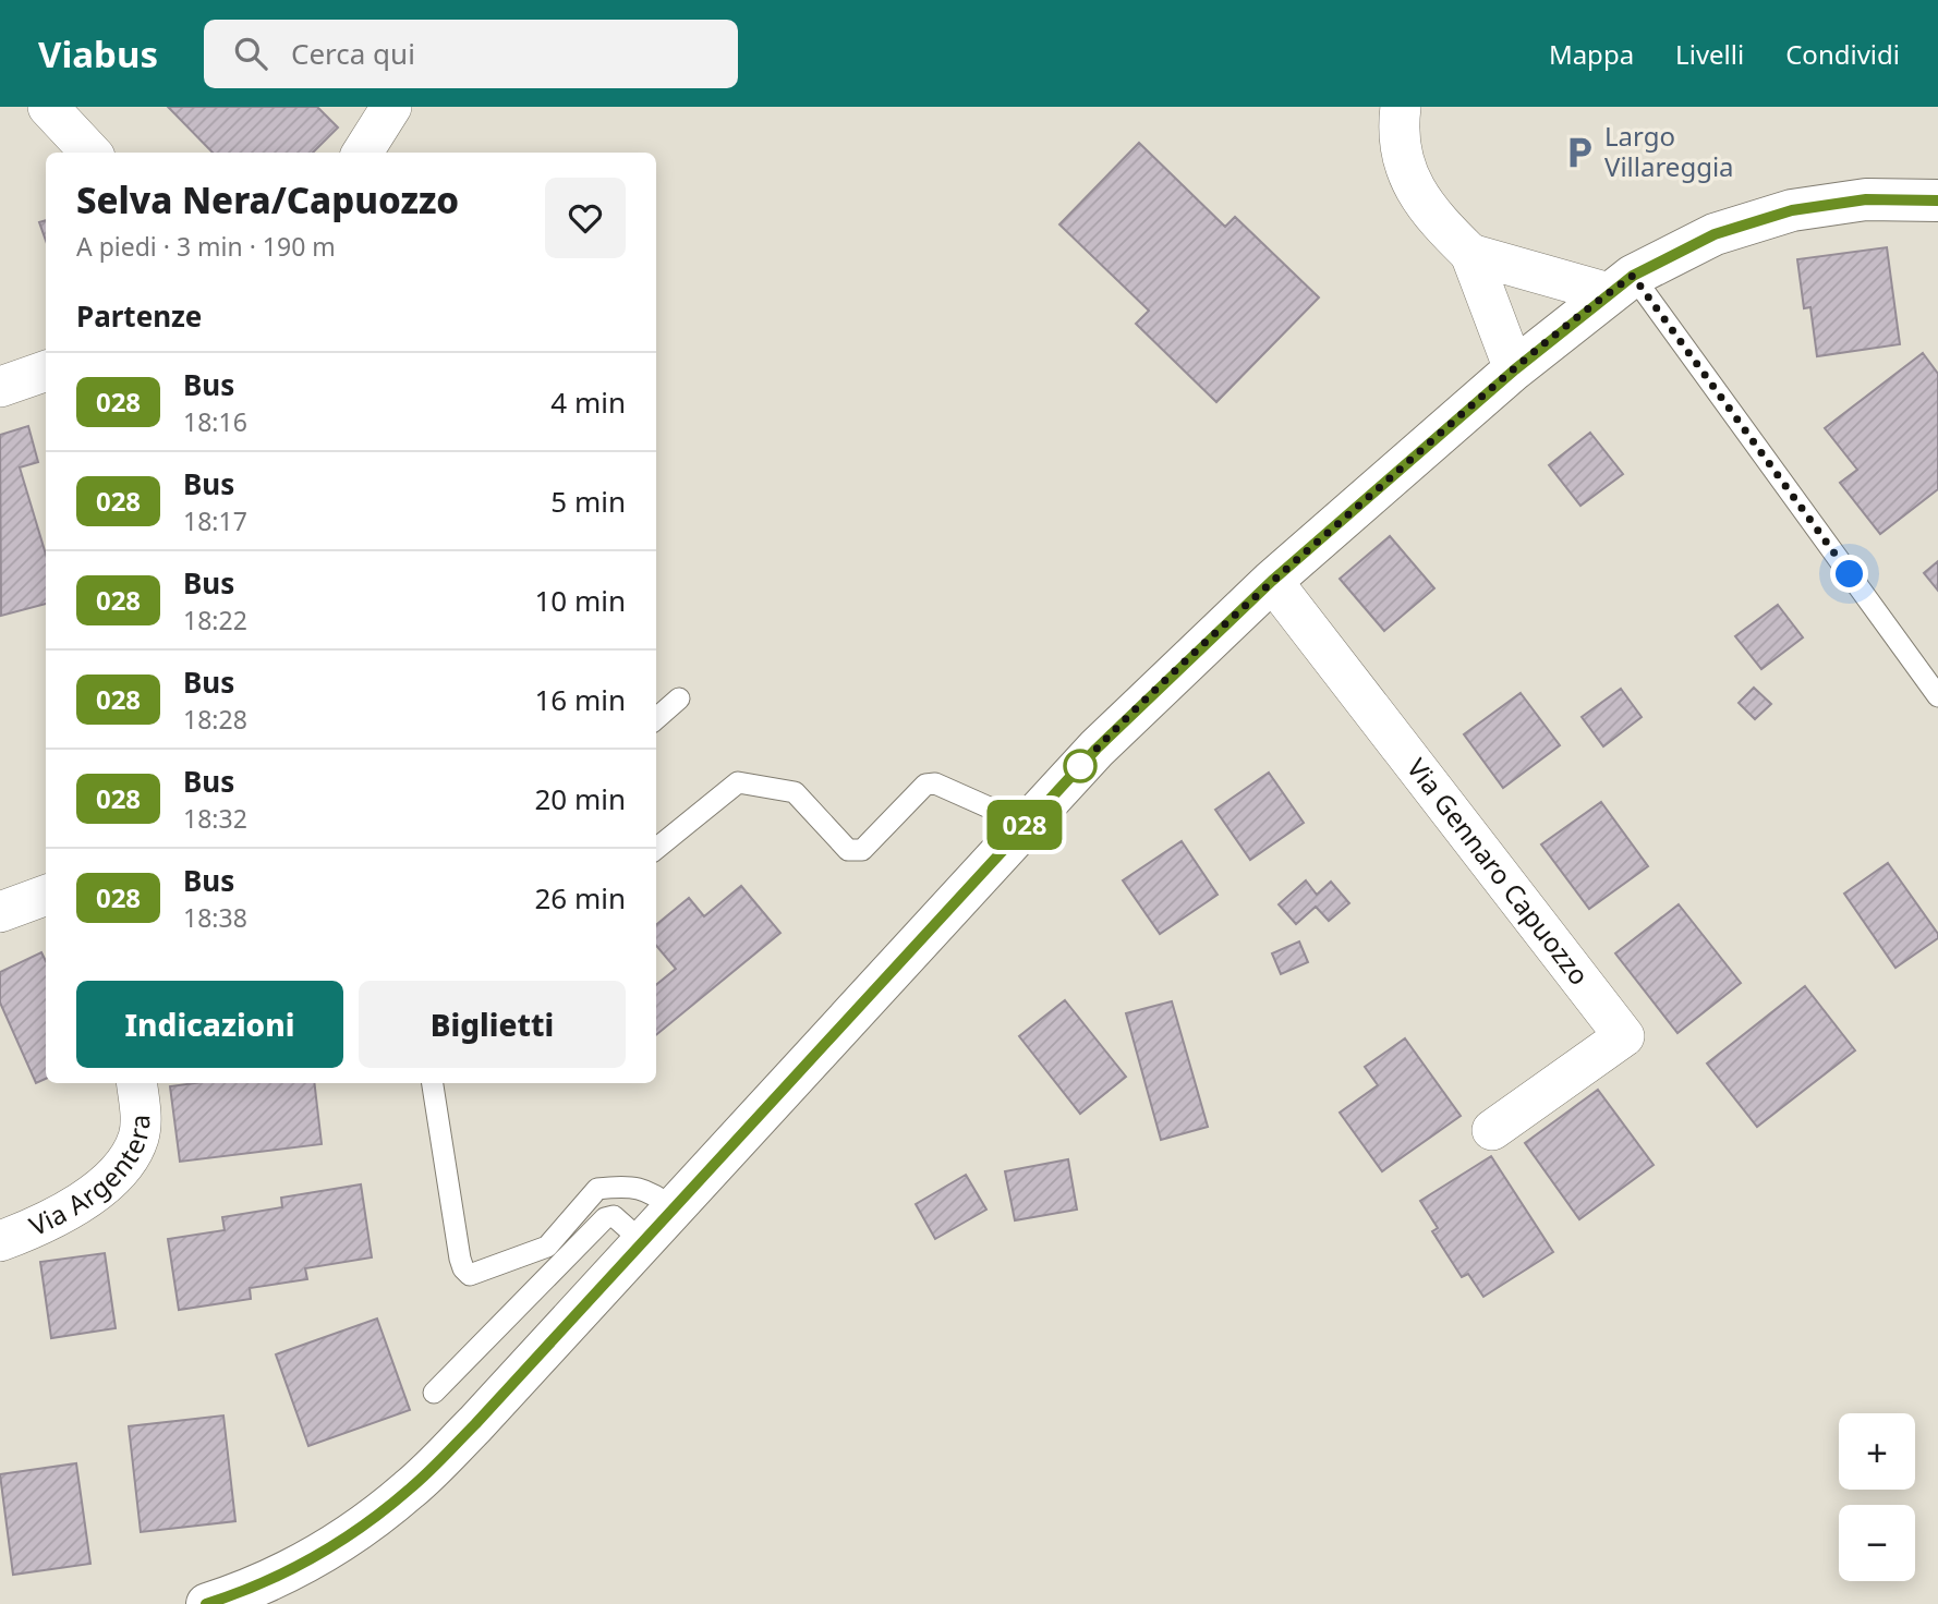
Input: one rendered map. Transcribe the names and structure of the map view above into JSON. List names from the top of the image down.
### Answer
{
  "streets": {
    "street": ["Via Gennaro Capuozzo", "Via Argentera"]
  },
  "places": {
    "parking": ["Largo Villareggia"]
  },
  "lines": ["bus line 028"],
  "page": {
    "header": "Viabus",
    "search": "Cerca qui",
    "nav": ["Mappa", "Livelli", "Condividi"],
    "on_map": "028",
    "heading": [
      ["Selva Nera/Capuozzo", "A piedi · 3 min · 190 m"],
      "Partenze"
    ],
    "list": [
      {
        "mark": "028",
        "name": "Bus",
        "note": "18:16",
        "value": "4 min"
      },
      {
        "mark": "028",
        "name": "Bus",
        "note": "18:17",
        "value": "5 min"
      },
      {
        "mark": "028",
        "name": "Bus",
        "note": "18:22",
        "value": "10 min"
      },
      {
        "mark": "028",
        "name": "Bus",
        "note": "18:28",
        "value": "16 min"
      },
      {
        "mark": "028",
        "name": "Bus",
        "note": "18:32",
        "value": "20 min"
      },
      {
        "mark": "028",
        "name": "Bus",
        "note": "18:38",
        "value": "26 min"
      }
    ],
    "buttons": ["Indicazioni", "Biglietti"],
    "map_buttons": ["+", "−"]
  }
}
